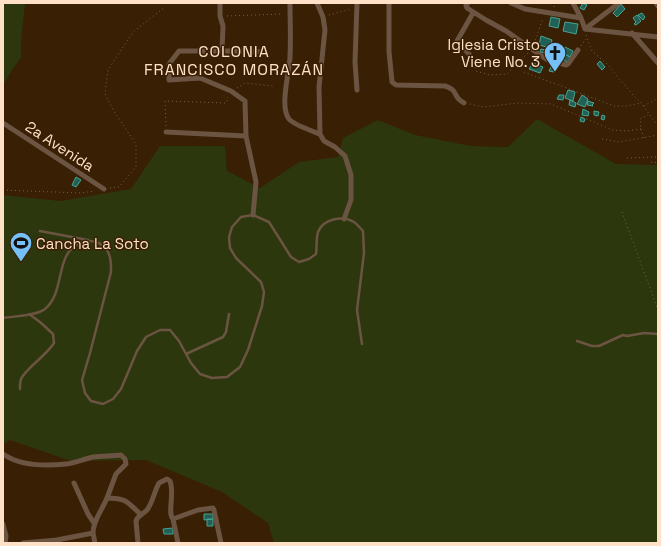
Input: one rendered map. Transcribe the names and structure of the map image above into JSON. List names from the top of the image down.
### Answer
{
  "streets": {
    "street": ["2a Avenida"]
  },
  "districts": ["COLONIA FRANCISCO MORAZÁN"],
  "places": {
    "church": ["Iglesia Cristo Viene No. 3"],
    "sports": ["Cancha La Soto"]
  }
}
